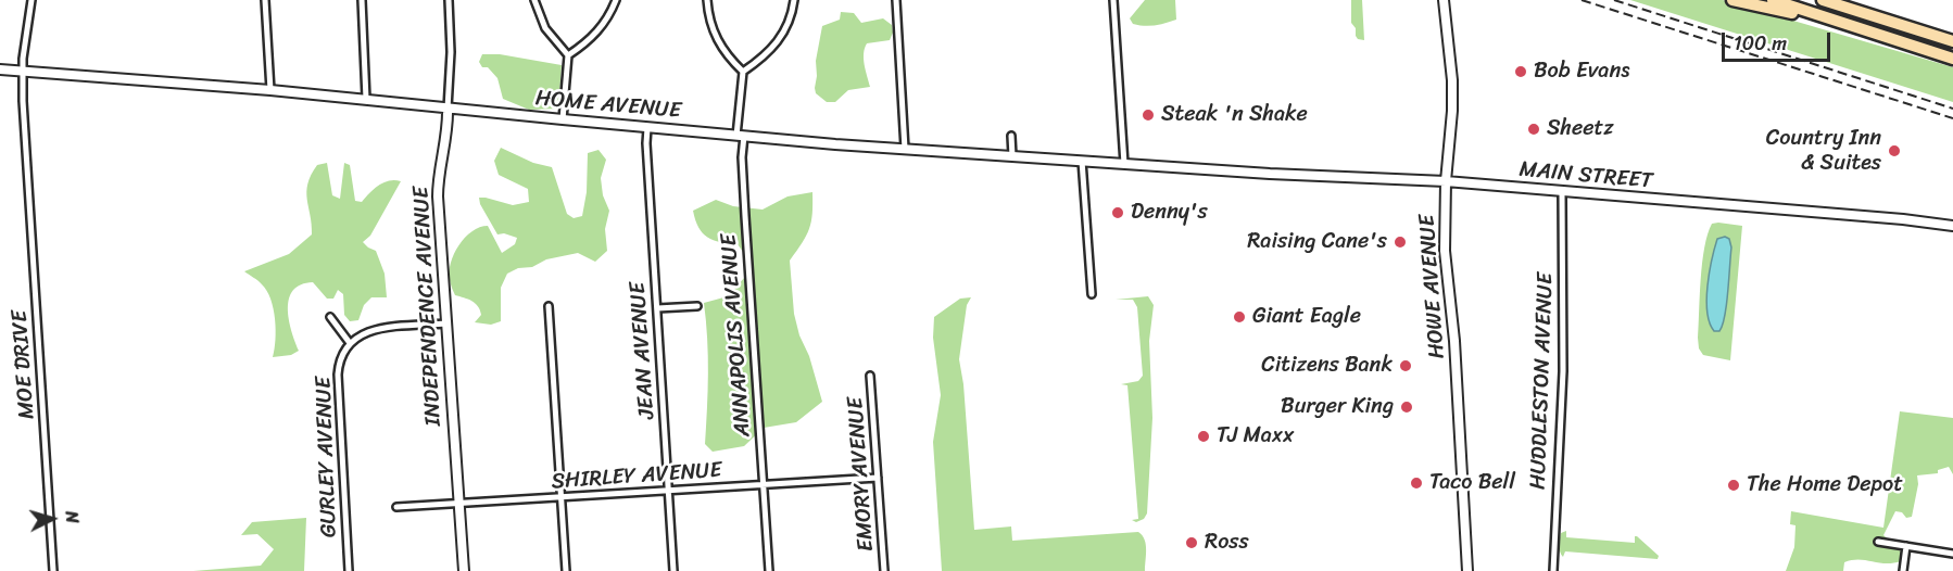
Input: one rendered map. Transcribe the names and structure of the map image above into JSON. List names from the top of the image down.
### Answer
{
  "streets": {
    "street": [
      "HOME AVENUE",
      "MAIN STREET",
      "HOWE AVENUE",
      "INDEPENDENCE AVENUE",
      "ANNAPOLIS AVENUE",
      "JEAN AVENUE",
      "MOE DRIVE",
      "HUDDLESTON AVENUE",
      "GURLEY AVENUE",
      "EMORY AVENUE",
      "SHIRLEY AVENUE"
    ]
  },
  "crossings": [
    ["HOME AVENUE", "MAIN STREET"],
    ["HOME AVENUE", "INDEPENDENCE AVENUE"],
    ["HOME AVENUE", "ANNAPOLIS AVENUE"],
    ["HOME AVENUE", "JEAN AVENUE"],
    ["HOME AVENUE", "MOE DRIVE"],
    ["MAIN STREET", "HOWE AVENUE"],
    ["MAIN STREET", "HUDDLESTON AVENUE"],
    ["INDEPENDENCE AVENUE", "SHIRLEY AVENUE"],
    ["ANNAPOLIS AVENUE", "SHIRLEY AVENUE"],
    ["JEAN AVENUE", "SHIRLEY AVENUE"],
    ["EMORY AVENUE", "SHIRLEY AVENUE"]
  ],
  "places": [
    "Bob Evans",
    "Steak 'n Shake",
    "Sheetz",
    "Country Inn & Suites",
    "Denny's",
    "Raising Cane's",
    "Giant Eagle",
    "Citizens Bank",
    "Burger King",
    "TJ Maxx",
    "Taco Bell",
    "The Home Depot",
    "Ross"
  ],
  "scale_bar": "100 m",
  "north": "right"
}
